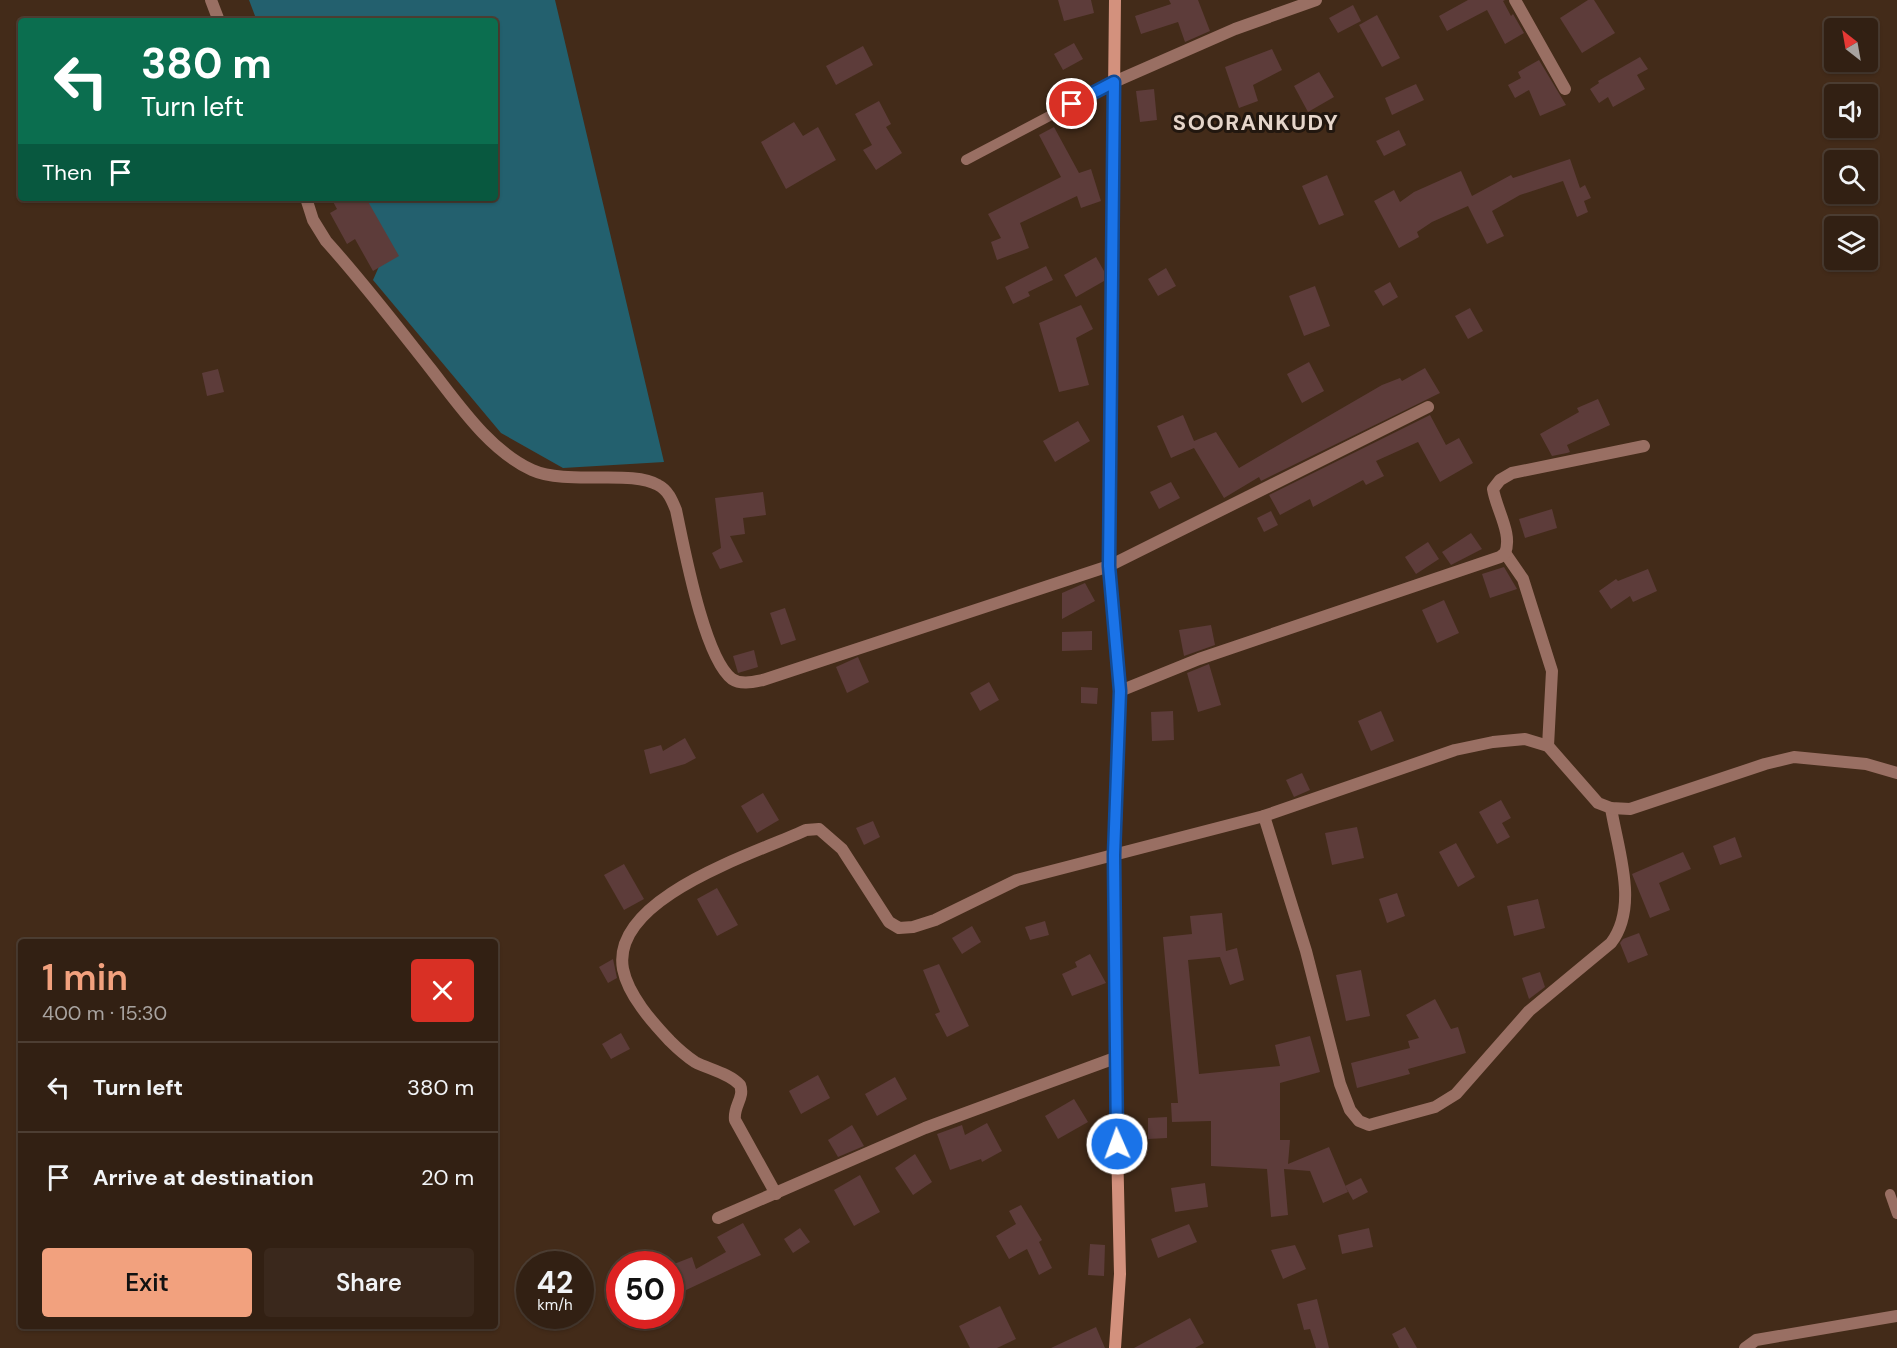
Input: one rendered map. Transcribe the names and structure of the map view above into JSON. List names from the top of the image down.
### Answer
{
  "districts": ["SOORANKUDY"],
  "north": "top left",
  "page": {
    "turn": ["380 m", "Turn left"],
    "then": "Then",
    "heading": ["1 min", "400 m · 15:30"],
    "list": [
      {
        "name": "Turn left",
        "value": "380 m"
      },
      {
        "name": "Arrive at destination",
        "value": "20 m"
      }
    ],
    "buttons": ["Exit", "Share"],
    "speed": "42 km/h",
    "limit": "50"
  }
}
